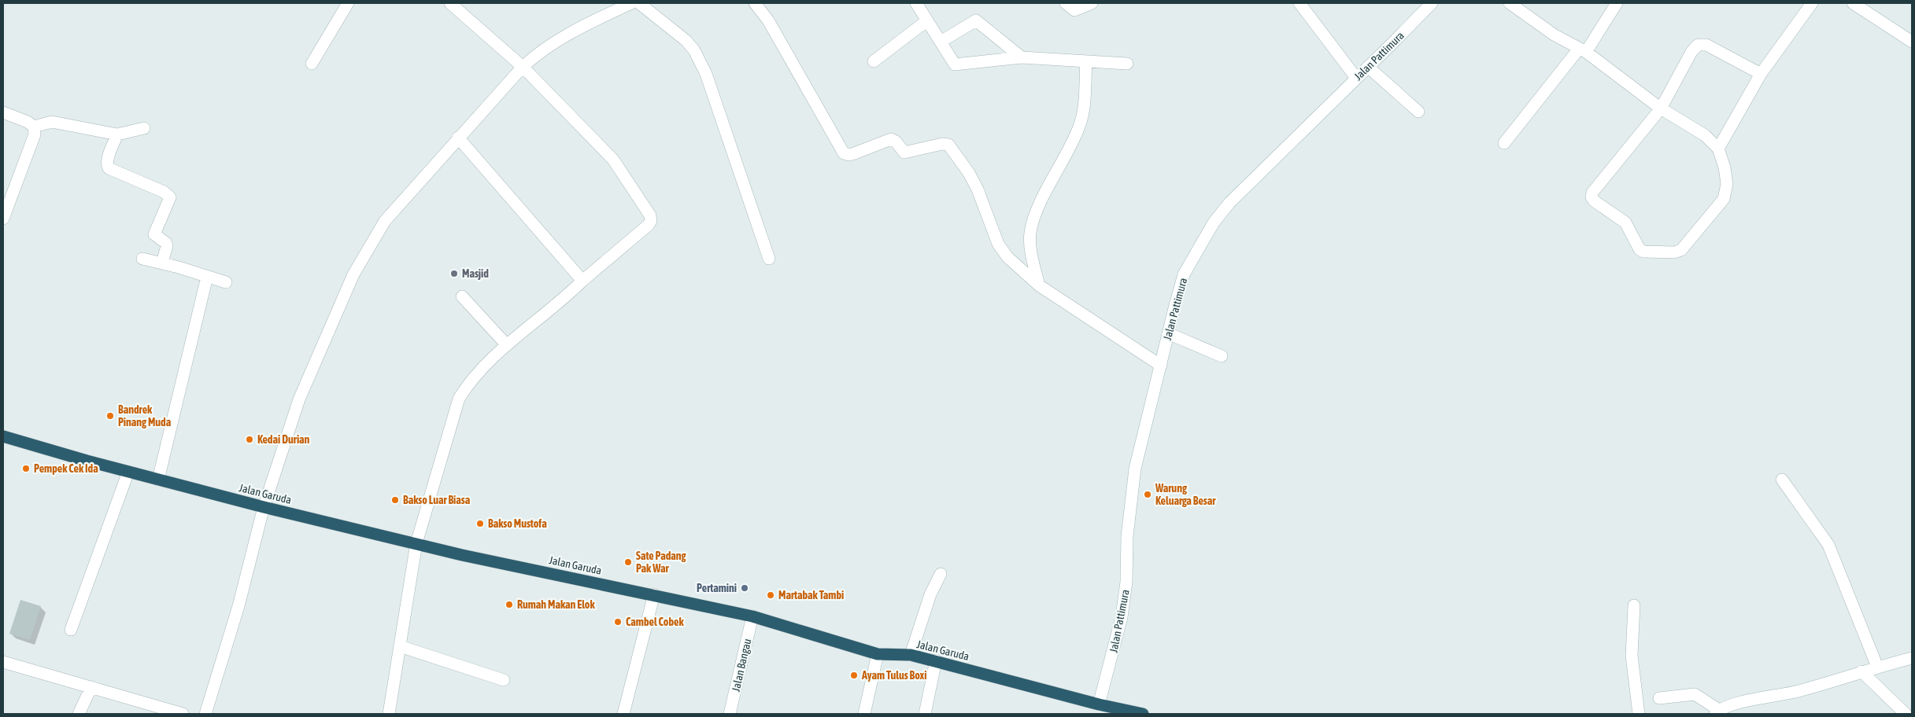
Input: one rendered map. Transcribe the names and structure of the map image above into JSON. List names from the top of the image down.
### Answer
{
  "streets": {
    "highway": ["Jalan Garuda"],
    "street": ["Jalan Pattimura", "Jalan Bangau"]
  },
  "crossings": [
    ["Jalan Pattimura", "Jalan Garuda"],
    ["Jalan Garuda", "Jalan Bangau"]
  ],
  "places": [
    "Masjid",
    "Bandrek Pinang Muda",
    "Kedai Durian",
    "Pempek Cek Ida",
    "Warung Keluarga Besar",
    "Bakso Luar Biasa",
    "Bakso Mustofa",
    "Sate Padang Pak War",
    "Pertamini",
    "Martabak Tambi",
    "Rumah Makan Elok",
    "Cambel Cobek",
    "Ayam Tulus Boxi"
  ]
}
